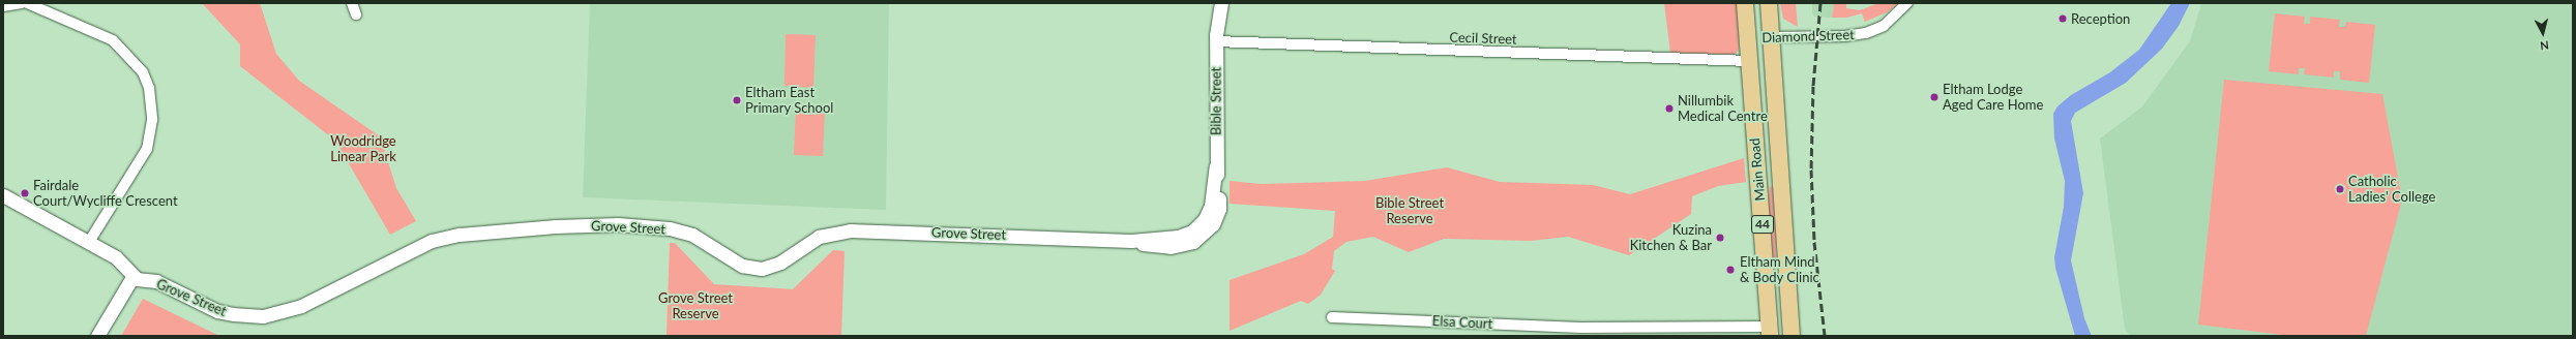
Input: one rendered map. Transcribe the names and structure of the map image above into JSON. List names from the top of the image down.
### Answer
{
  "streets": {
    "main road": [
      "Diamond Street",
      "Main Road",
      "44",
      "Elsa Court"
    ],
    "street": ["Cecil Street", "Bible Street", "Grove Street"]
  },
  "crossings": [
    ["Diamond Street", "Main Road"],
    ["Cecil Street", "Bible Street"],
    ["Cecil Street", "Main Road"],
    ["Bible Street", "Grove Street"],
    ["Main Road", "Elsa Court"]
  ],
  "parks": ["Woodridge Linear Park", "Bible Street Reserve", "Grove Street Reserve"],
  "places": [
    "Reception",
    "Eltham Lodge Aged Care Home",
    "Eltham East Primary School",
    "Nillumbik Medical Centre",
    "Catholic Ladies' College",
    "Fairdale Court/Wycliffe Crescent",
    "Kuzina Kitchen & Bar",
    "Eltham Mind & Body Clinic"
  ],
  "north": "bottom"
}
